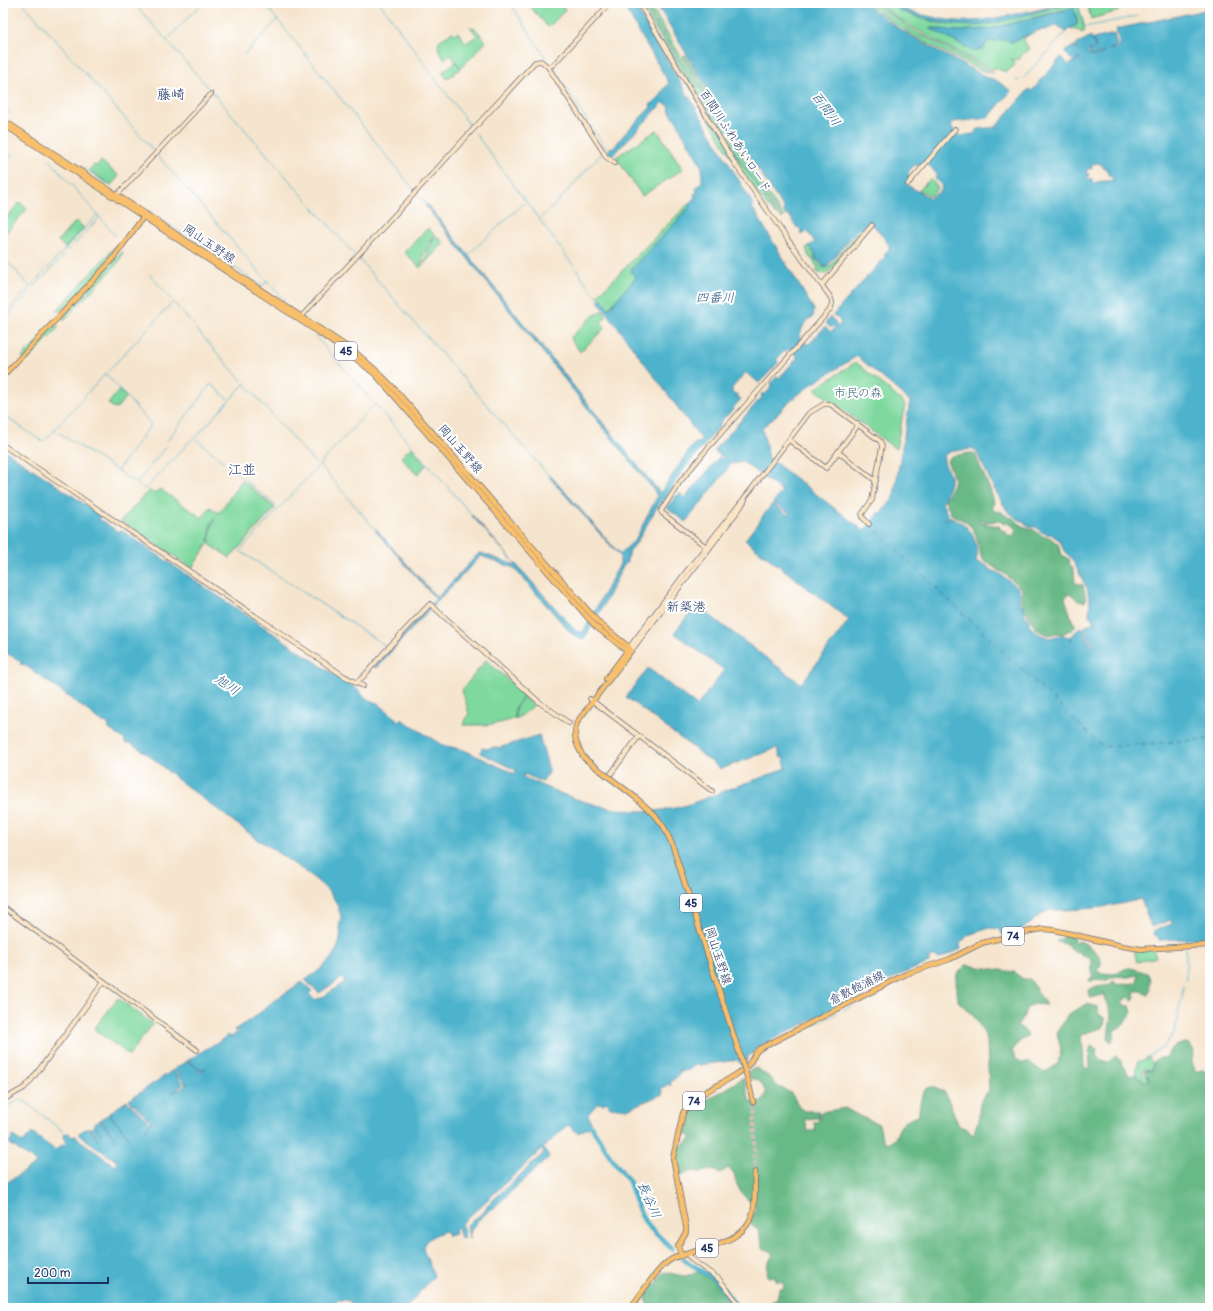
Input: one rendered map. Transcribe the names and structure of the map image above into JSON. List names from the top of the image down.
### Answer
{
  "streets": {
    "main road": [
      "岡山玉野線",
      "45",
      "74",
      "倉敷飽浦線"
    ],
    "street": ["百間川ふれあいロード"]
  },
  "crossings": [
    ["45", "倉敷飽浦線"]
  ],
  "districts": ["藤崎", "江並", "新築港"],
  "water": [
    "百間川",
    "四番川",
    "旭川",
    "長谷川"
  ],
  "parks": ["市民の森"],
  "scale_bar": "200 m"
}
